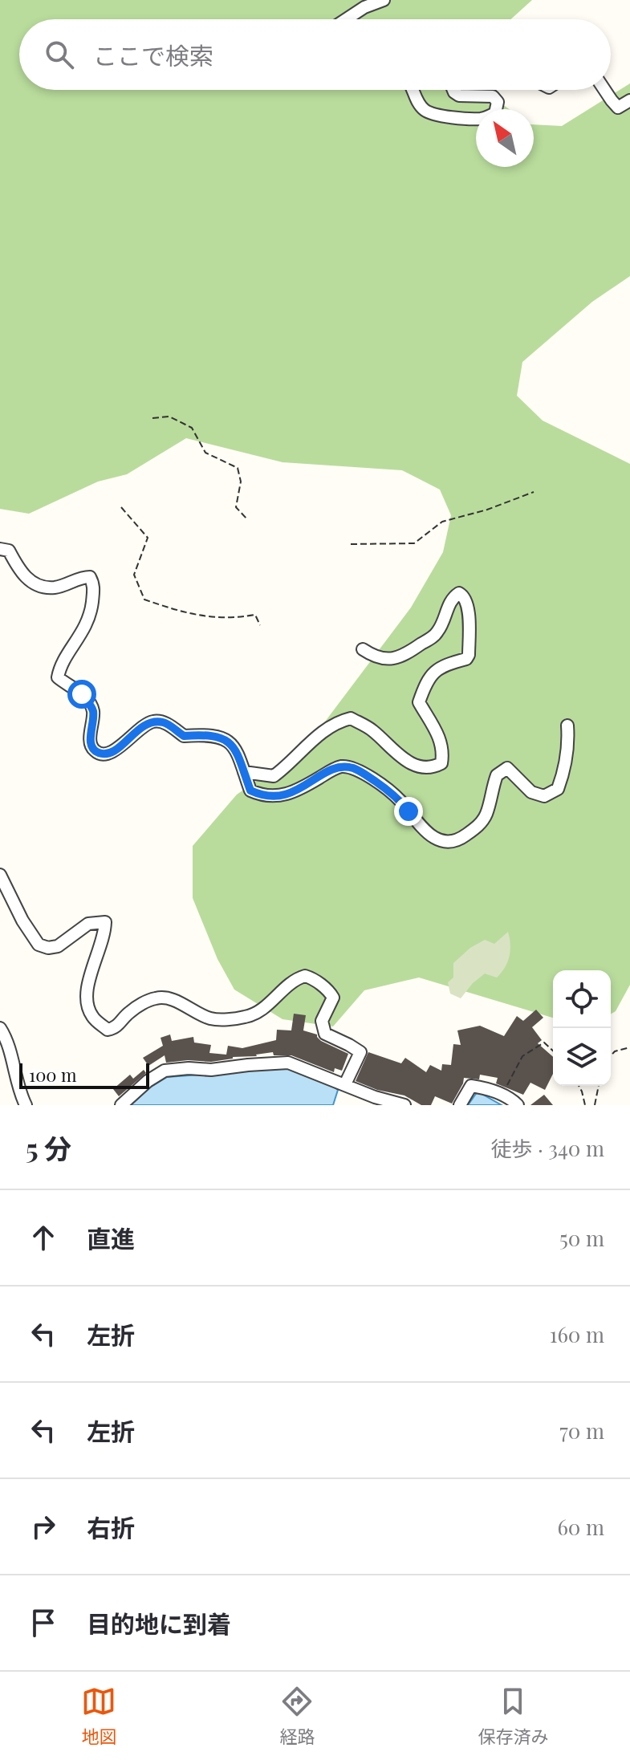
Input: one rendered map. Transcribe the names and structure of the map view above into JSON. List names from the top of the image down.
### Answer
{
  "scale_bar": "100 m",
  "north": "top left",
  "page": {
    "search": "ここで検索",
    "scale": "100 m",
    "heading": ["5 分", "徒歩 · 340 m"],
    "list": [
      ["直進", "50 m"],
      ["左折", "160 m"],
      ["左折", "70 m"],
      ["右折", "60 m"],
      "目的地に到着"
    ],
    "nav": ["地図", "経路", "保存済み"]
  }
}
